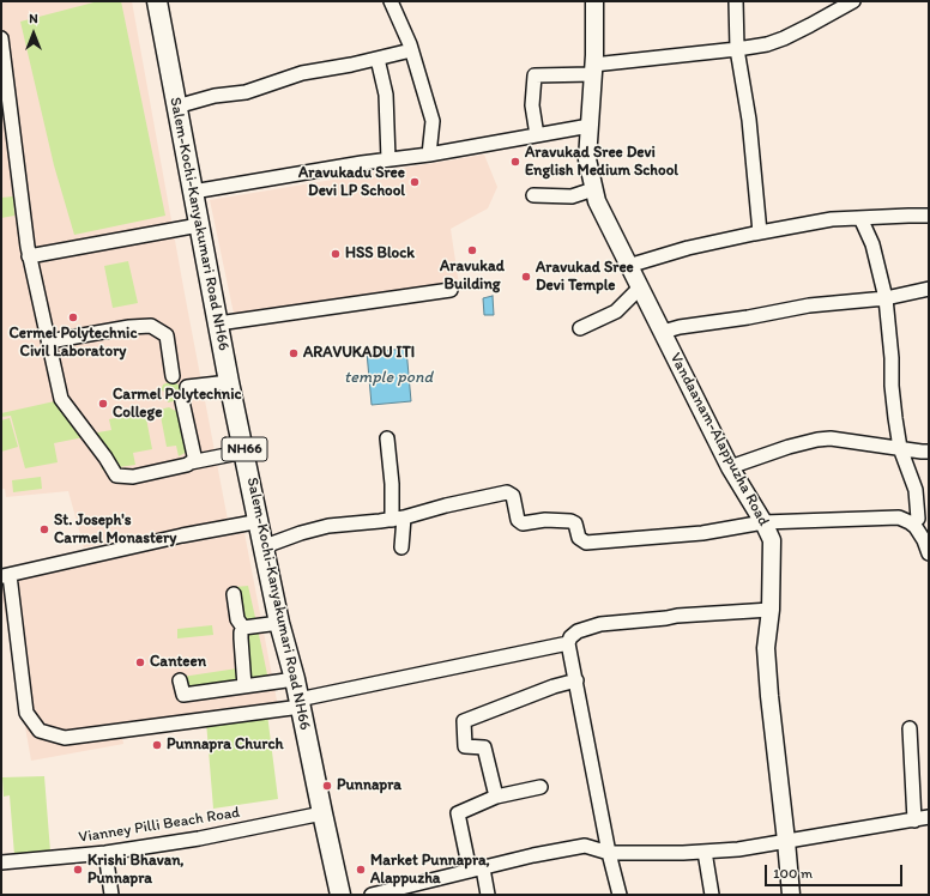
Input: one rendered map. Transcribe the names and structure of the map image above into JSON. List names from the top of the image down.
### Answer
{
  "streets": {
    "highway": ["Salem-Kochi-Kanyakumari Road NH66", "NH66"],
    "main road": ["Vandaanam-Alappuzha Road"],
    "street": ["Vianney Pilli Beach Road"]
  },
  "crossings": [
    ["Salem-Kochi-Kanyakumari Road NH66", "Vianney Pilli Beach Road"]
  ],
  "water": ["temple pond"],
  "places": [
    "Aravukad Sree Devi English Medium School",
    "Aravukadu Sree Devi LP School",
    "Aravukad Building",
    "HSS Block",
    "Aravukad Sree Devi Temple",
    "Cermel Polytechnic Civil Laboratory",
    "ARAVUKADU ITI",
    "Carmel Polytechnic College",
    "St. Joseph's Carmel Monastery",
    "Canteen",
    "Punnapra Church",
    "Punnapra",
    "Krishi Bhavan, Punnapra",
    "Market Punnapra, Alappuzha"
  ],
  "scale_bar": "100 m",
  "north": "top"
}
